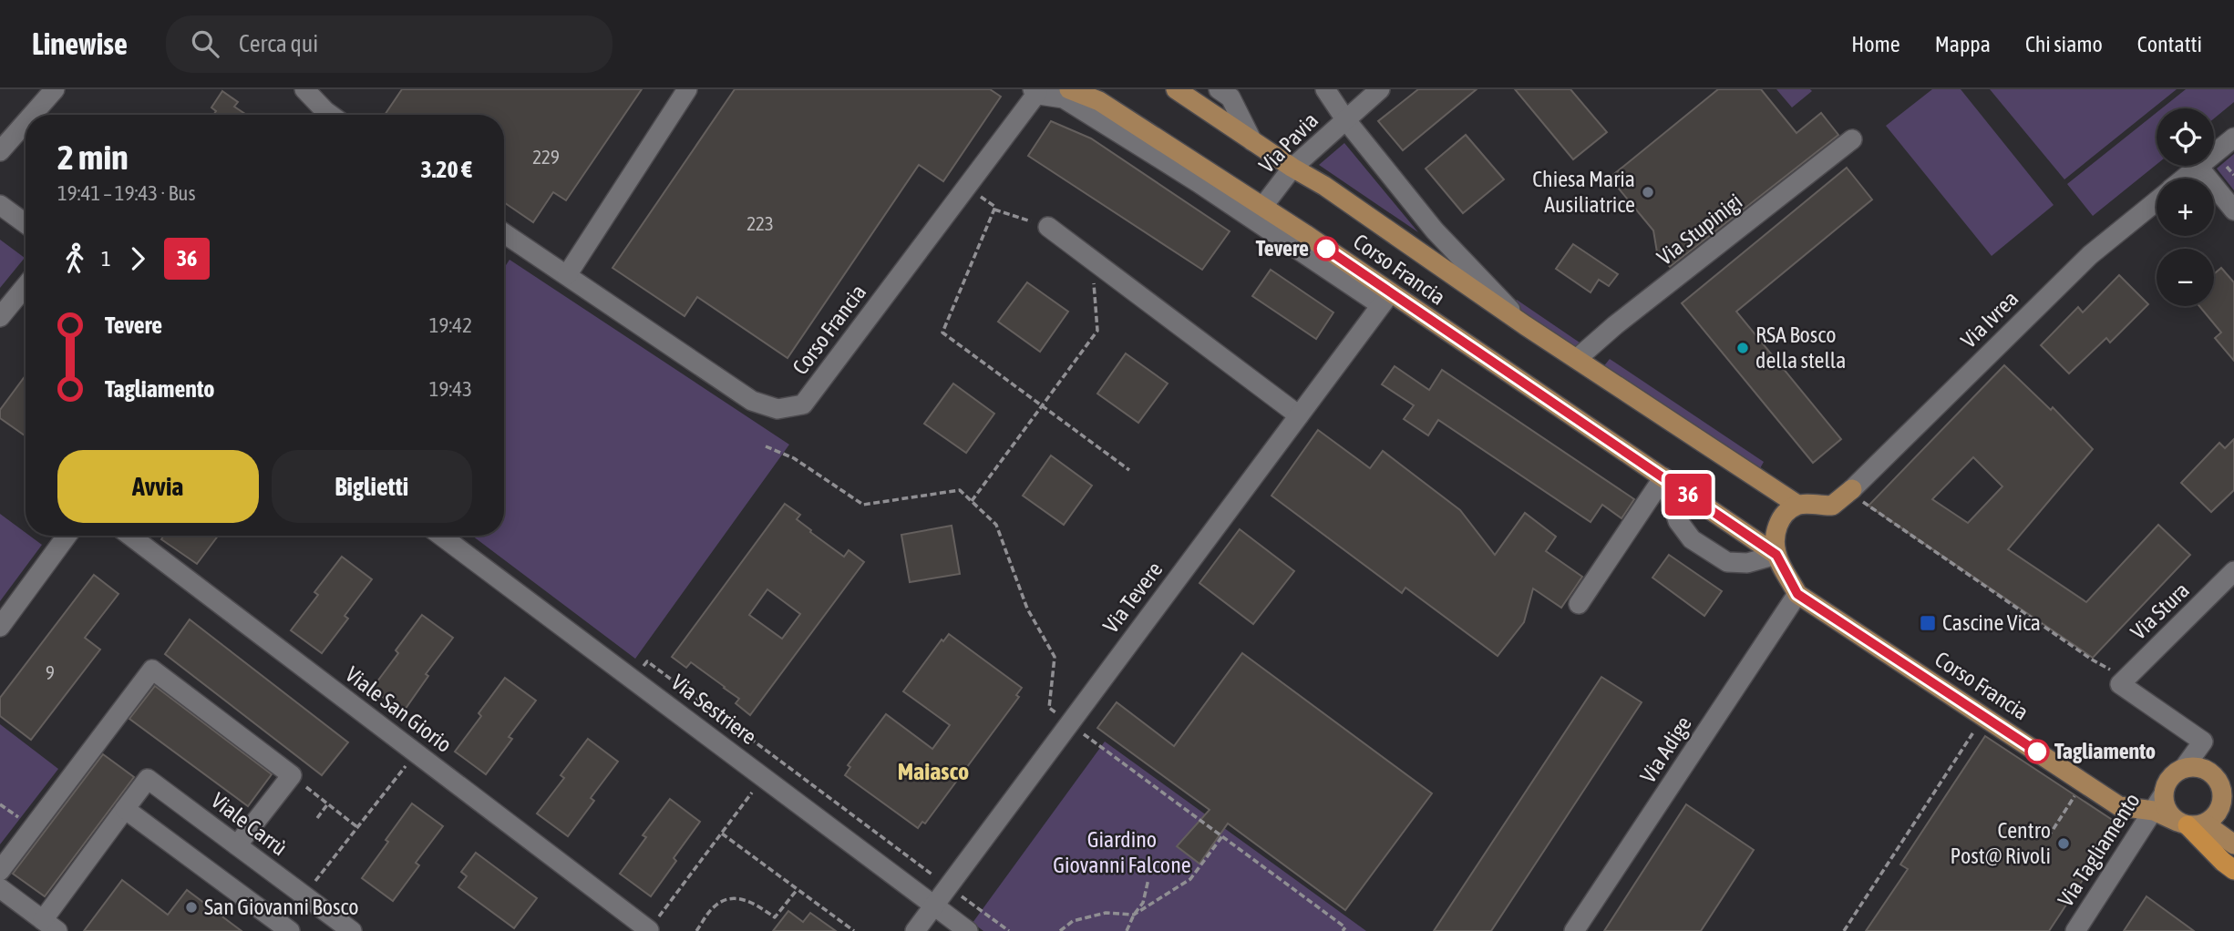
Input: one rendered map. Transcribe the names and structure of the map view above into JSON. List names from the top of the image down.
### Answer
{
  "streets": {
    "main road": ["Corso Francia"],
    "street": [
      "Via Pavia",
      "Via Stupinigi",
      "Via Ivrea",
      "Via Tevere",
      "Via Stura",
      "Viale San Giorio",
      "Via Sestriere",
      "Via Adige",
      "Viale Carrù",
      "Via Tagliamento"
    ]
  },
  "crossings": [
    ["Via Pavia", "Corso Francia"],
    ["Via Stupinigi", "Corso Francia"],
    ["Corso Francia", "Via Tevere"],
    ["Corso Francia", "Via Adige"],
    ["Corso Francia", "Via Tagliamento"],
    ["Via Tevere", "Via Sestriere"]
  ],
  "districts": ["Maiasco"],
  "parks": ["Giardino Giovanni Falcone"],
  "places": {
    "other": [
      "Chiesa Maria Ausiliatrice",
      "Tevere",
      "RSA Bosco della stella",
      "Tagliamento",
      "Centro Post@ Rivoli",
      "San Giovanni Bosco"
    ],
    "transit": ["Cascine Vica"]
  },
  "lines": ["bus line 36"],
  "house_numbers": ["229", "223", "9"],
  "page": {
    "header": "Linewise",
    "search": "Cerca qui",
    "nav": [
      "Home",
      "Mappa",
      "Chi siamo",
      "Contatti"
    ],
    "on_map": "36",
    "map_buttons": ["+", "−"],
    "heading": ["2 min", "19:41 – 19:43 · Bus", "3.20 €"],
    "legs": ["1", "36"],
    "list": [
      {
        "name": "Tevere",
        "value": "19:42"
      },
      {
        "name": "Tagliamento",
        "value": "19:43"
      }
    ],
    "buttons": ["Avvia", "Biglietti"]
  }
}
